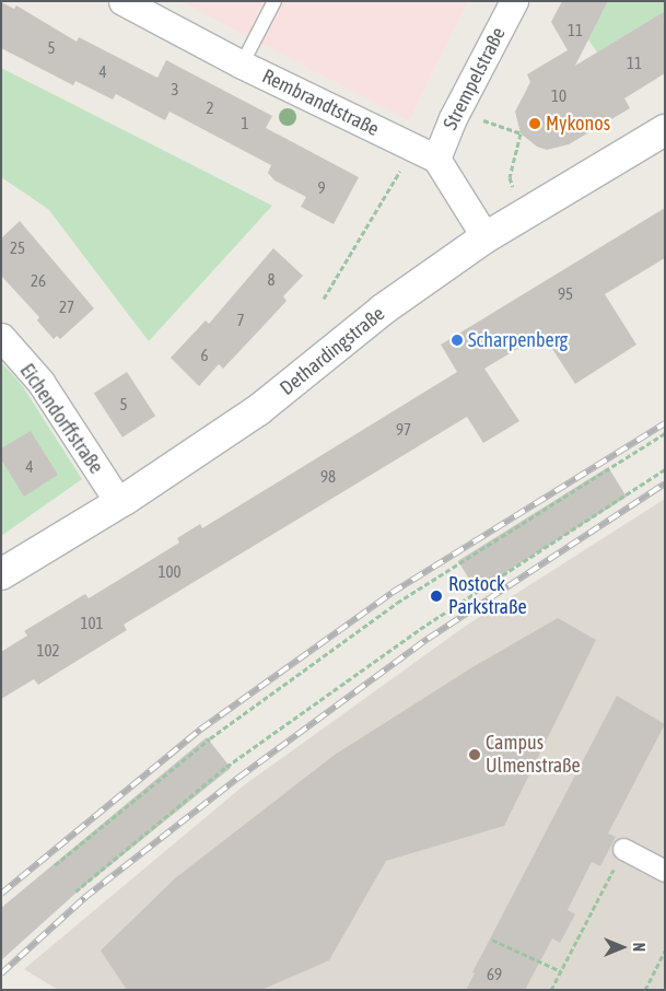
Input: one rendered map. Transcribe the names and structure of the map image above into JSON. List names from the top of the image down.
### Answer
{
  "streets": {
    "street": [
      "Strempelstraße",
      "Rembrandtstraße",
      "Dethardingstraße",
      "Eichendorffstraße"
    ]
  },
  "crossings": [
    ["Strempelstraße", "Rembrandtstraße"],
    ["Dethardingstraße", "Eichendorffstraße"]
  ],
  "places": [
    "Mykonos",
    "Scharpenberg",
    "Rostock Parkstraße",
    "Campus Ulmenstraße"
  ],
  "house_numbers": [
    "11",
    "5",
    "11",
    "4",
    "3",
    "10",
    "2",
    "1",
    "9",
    "25",
    "8",
    "26",
    "95",
    "27",
    "7",
    "6",
    "5",
    "97",
    "4",
    "98",
    "100",
    "101",
    "102",
    "69"
  ],
  "north": "right"
}
